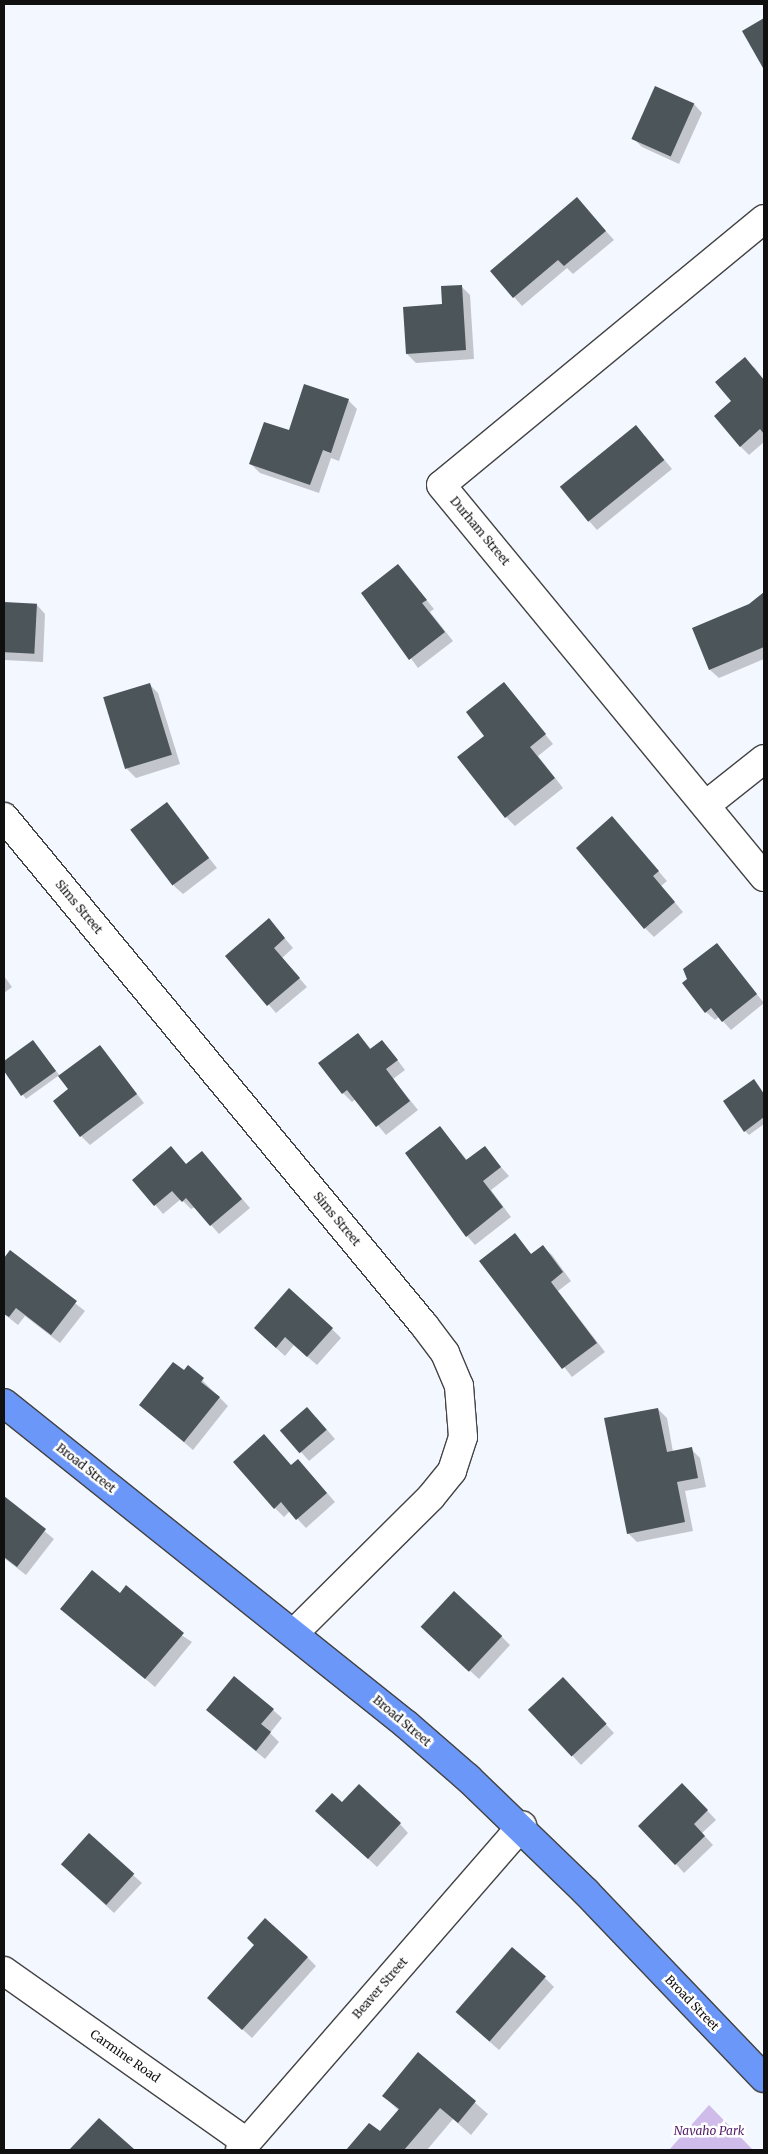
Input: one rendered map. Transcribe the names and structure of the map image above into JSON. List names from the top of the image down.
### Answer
{
  "streets": {
    "main road": ["Broad Street"],
    "street": [
      "Durham Street",
      "Sims Street",
      "Beaver Street",
      "Carmine Road"
    ]
  },
  "crossings": [
    ["Sims Street", "Broad Street"],
    ["Broad Street", "Beaver Street"],
    ["Beaver Street", "Carmine Road"]
  ],
  "parks": ["Navaho Park"]
}
